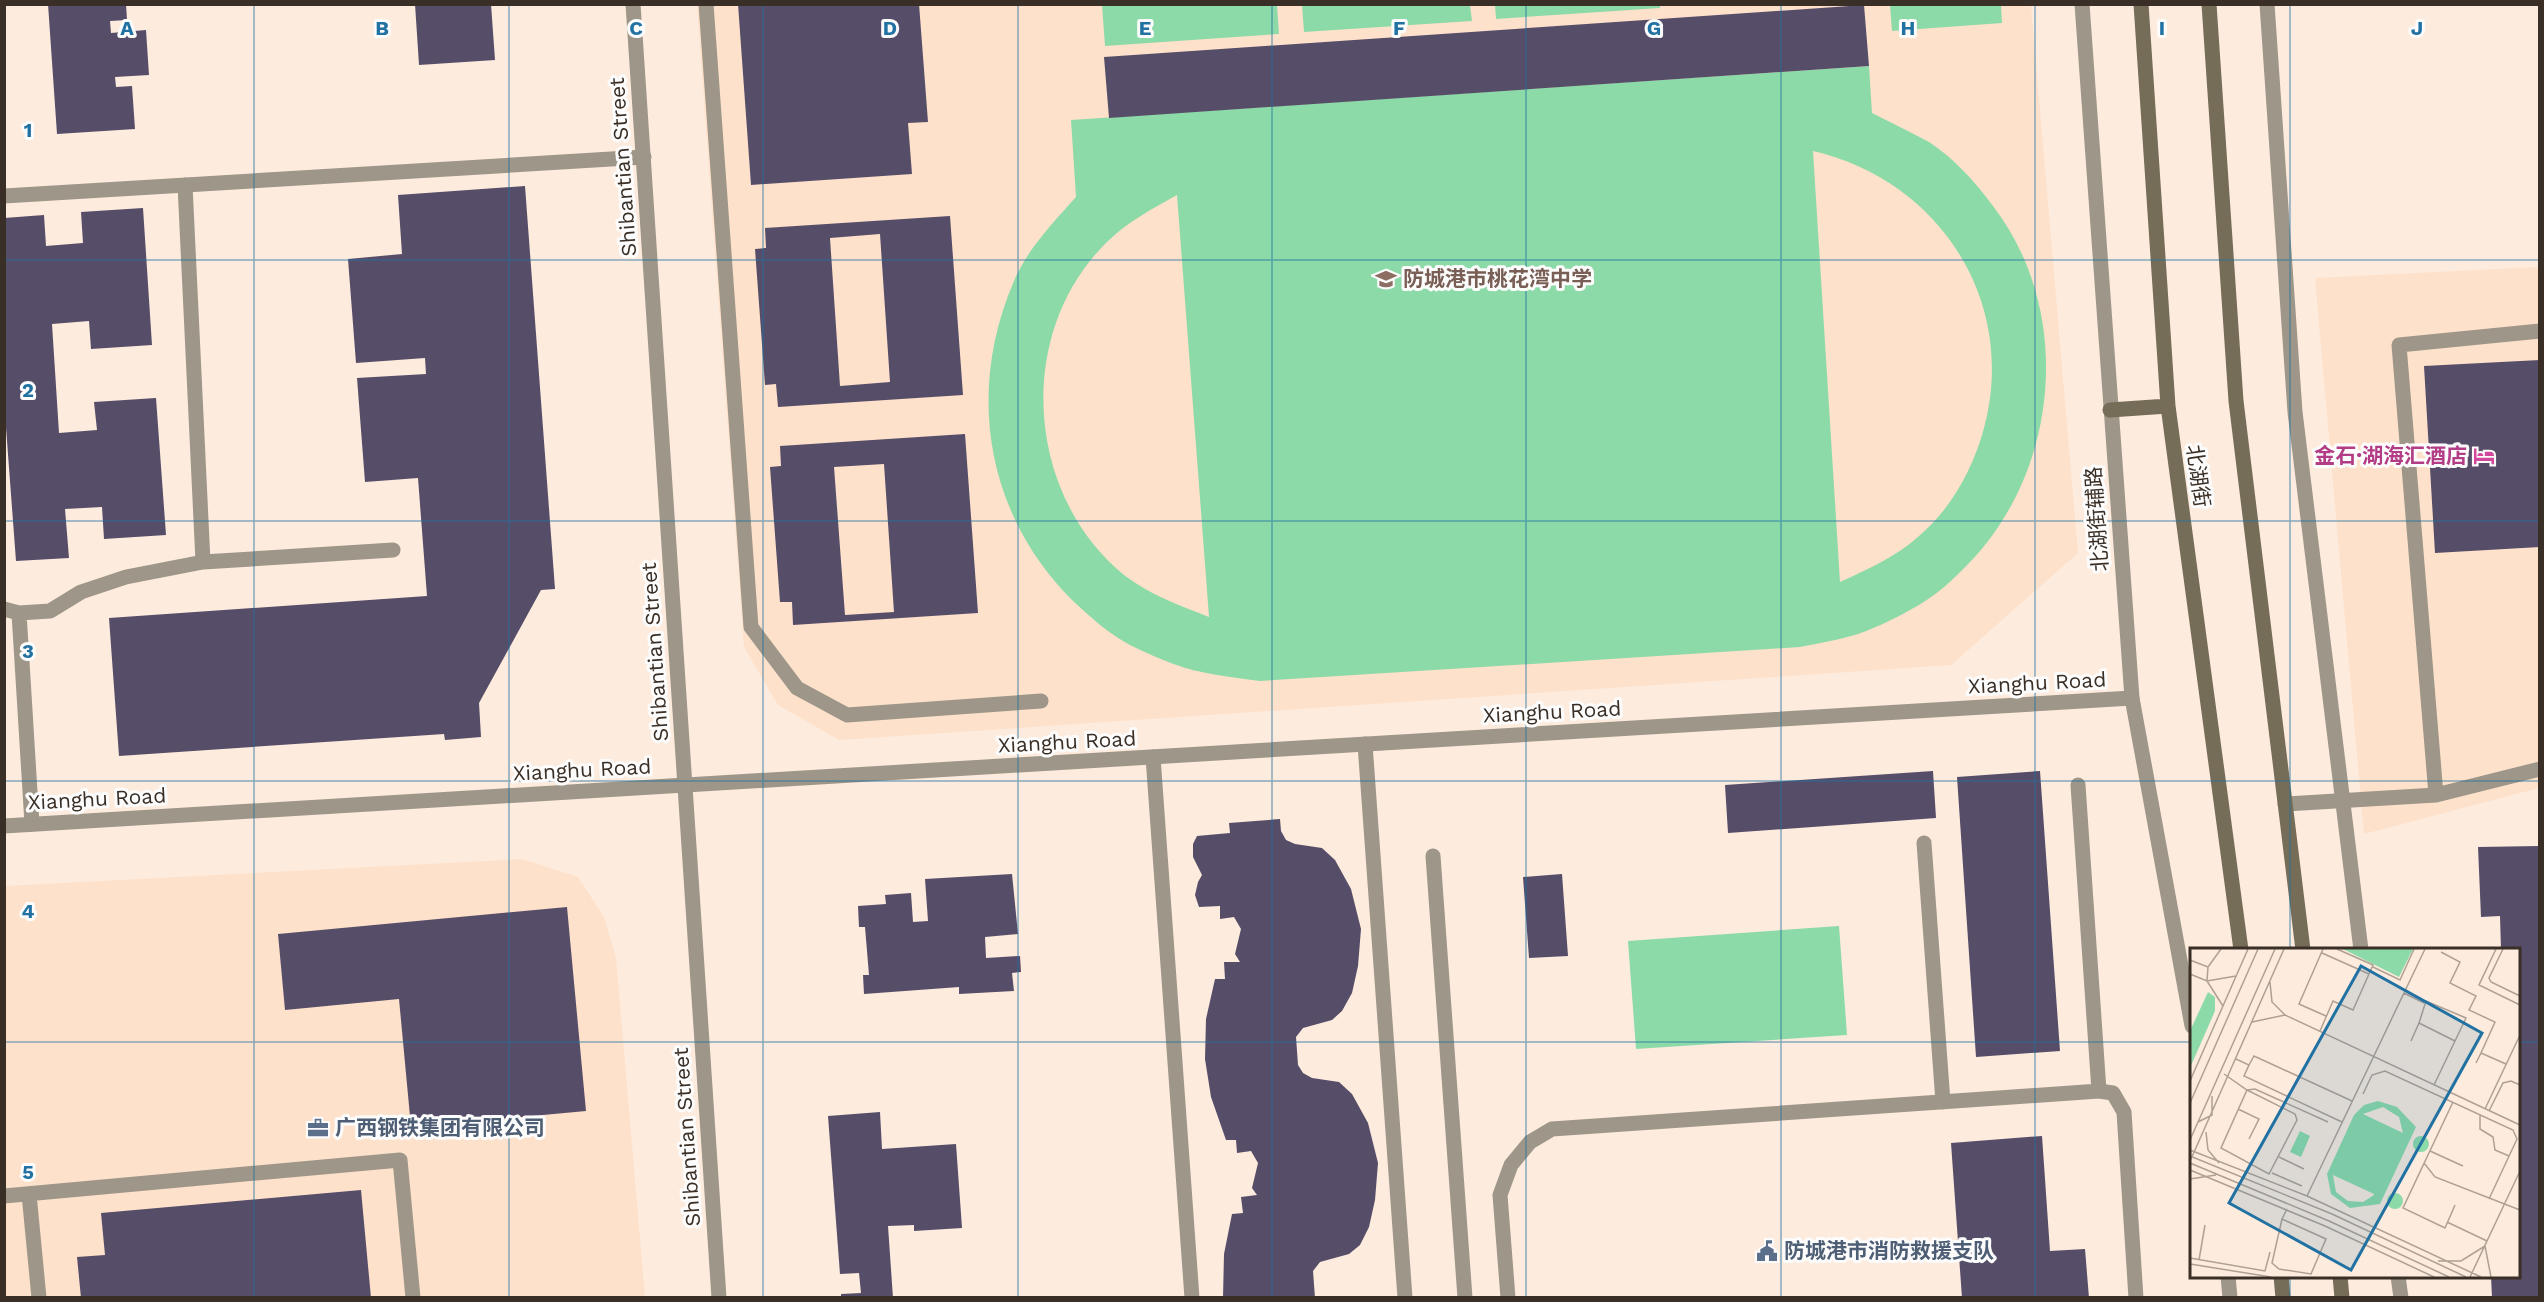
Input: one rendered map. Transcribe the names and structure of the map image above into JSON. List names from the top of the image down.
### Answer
{
  "streets": {
    "main road": ["北湖街"],
    "street": ["Shibantian Street", "北湖街辅路", "Xianghu Road"]
  },
  "crossings": [
    ["Shibantian Street", "Xianghu Road"],
    ["北湖街辅路", "Xianghu Road"]
  ],
  "places": {
    "school or university": ["防城港市桃花湾中学"],
    "hotel": ["金石·湖海汇酒店"],
    "office": ["广西钢铁集团有限公司"],
    "public building": ["防城港市消防救援支队"]
  },
  "grid": {
    "columns": [
      "A",
      "B",
      "C",
      "D",
      "E",
      "F",
      "G",
      "H",
      "I",
      "J"
    ],
    "rows": [
      "1",
      "2",
      "3",
      "4",
      "5"
    ]
  }
}
